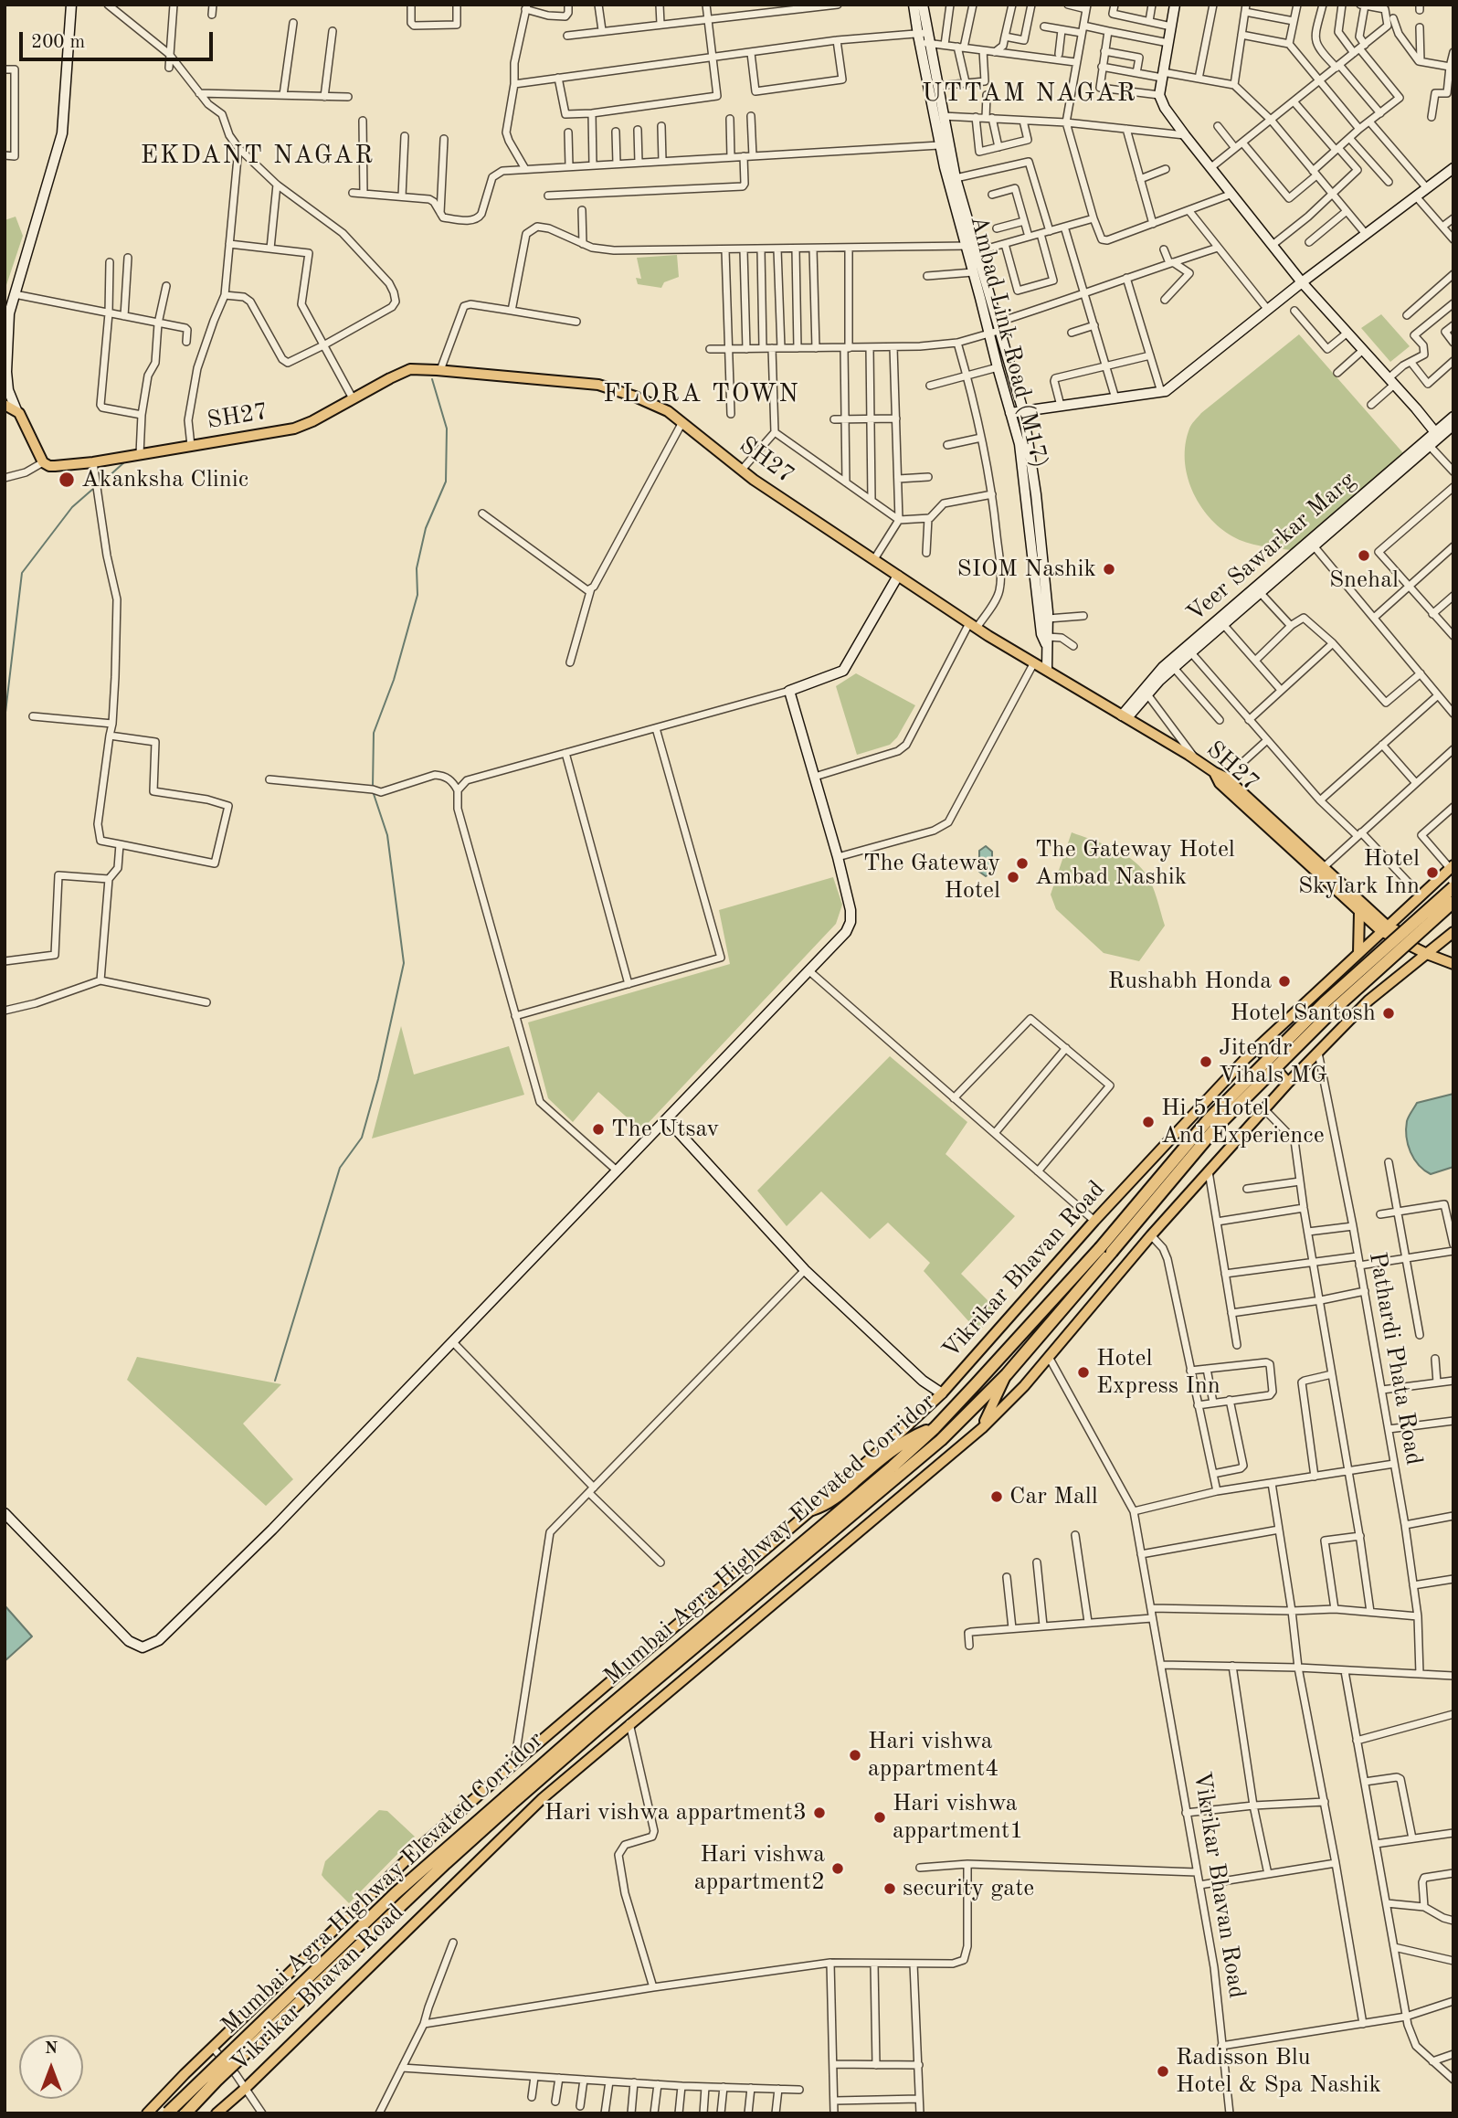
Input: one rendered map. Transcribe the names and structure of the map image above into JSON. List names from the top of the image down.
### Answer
{
  "streets": {
    "highway": ["Mumbai Agra Highway Elevated Corridor"],
    "main road": ["SH27", "Vikrikar Bhavan Road"],
    "street": ["Ambad Link Road (M17)", "Veer Sawarkar Marg", "Pathardi Phata Road"]
  },
  "crossings": [
    ["SH27", "Veer Sawarkar Marg"],
    ["SH27", "Vikrikar Bhavan Road"],
    ["Vikrikar Bhavan Road", "Pathardi Phata Road"]
  ],
  "districts": ["UTTAM NAGAR", "EKDANT NAGAR", "FLORA TOWN"],
  "places": [
    "Akanksha Clinic",
    "Snehal",
    "SIOM Nashik",
    "The Gateway Hotel Ambad Nashik",
    "Hotel Skylark Inn",
    "The Gateway Hotel",
    "Rushabh Honda",
    "Hotel Santosh",
    "Jitendr Vihals MG",
    "Hi 5 Hotel And Experience",
    "The Utsav",
    "Hotel Express Inn",
    "Car Mall",
    "Hari vishwa appartment4",
    "Hari vishwa appartment3",
    "Hari vishwa appartment1",
    "Hari vishwa appartment2",
    "security gate",
    "Radisson Blu Hotel & Spa Nashik"
  ],
  "scale_bar": "200 m",
  "north": "top"
}
